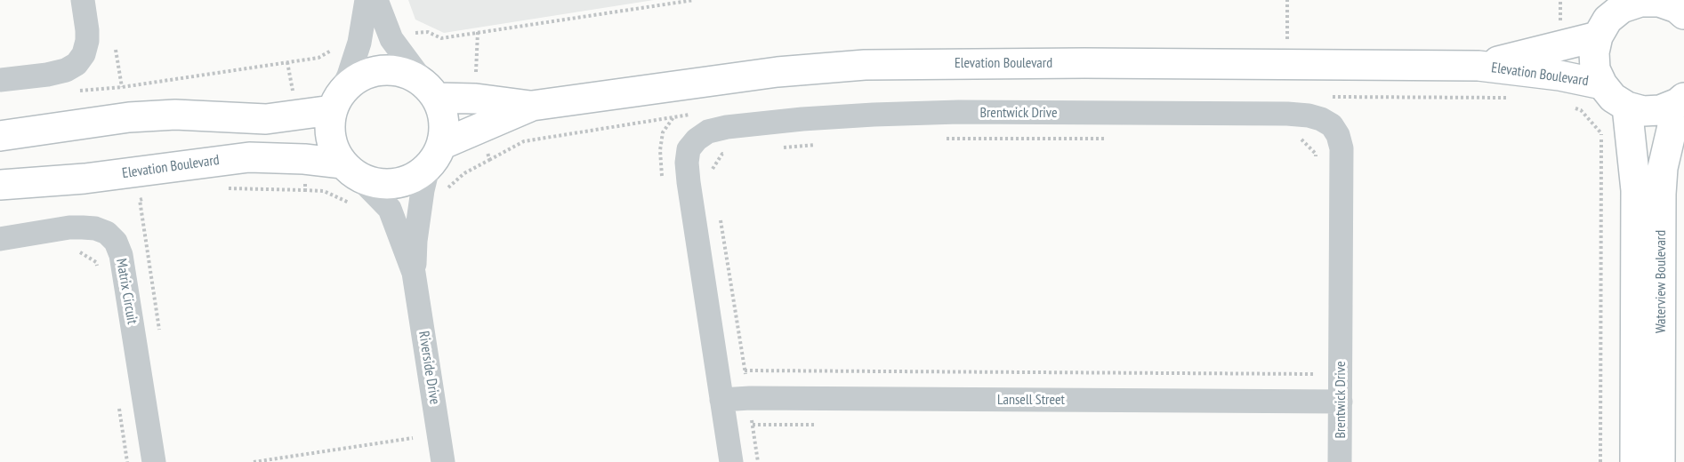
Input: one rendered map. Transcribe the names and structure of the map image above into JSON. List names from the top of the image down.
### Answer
{
  "streets": {
    "street": [
      "Elevation Boulevard",
      "Brentwick Drive",
      "Waterview Boulevard",
      "Matrix Circuit",
      "Riverside Drive",
      "Lansell Street"
    ]
  },
  "crossings": [
    ["Elevation Boulevard", "Riverside Drive"],
    ["Brentwick Drive", "Lansell Street"]
  ]
}
